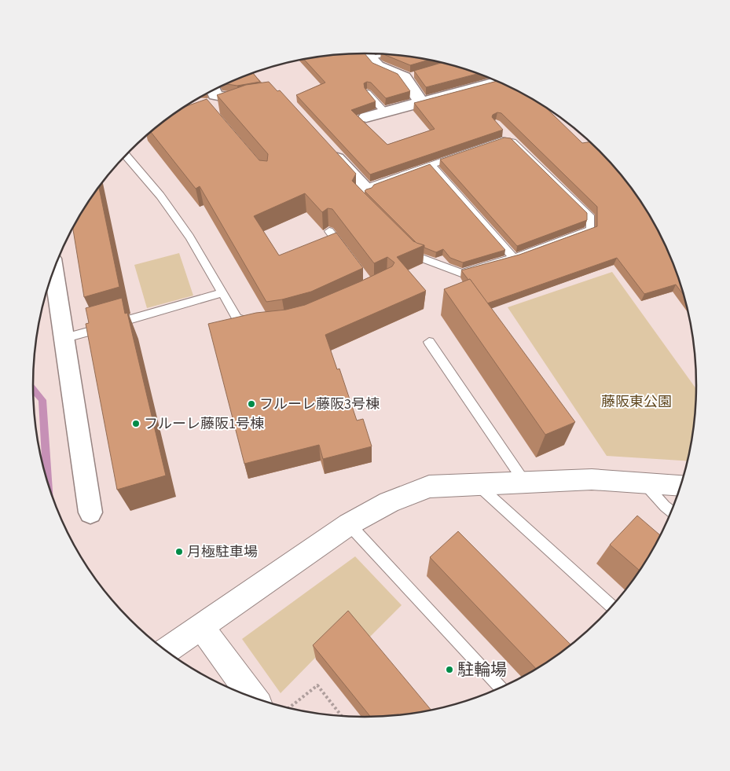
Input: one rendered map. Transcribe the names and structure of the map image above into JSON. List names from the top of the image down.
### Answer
{
  "parks": ["藤阪東公園"],
  "places": [
    "フルーレ藤阪3号棟",
    "フルーレ藤阪1号棟",
    "月極駐車場",
    "駐輪場"
  ]
}
